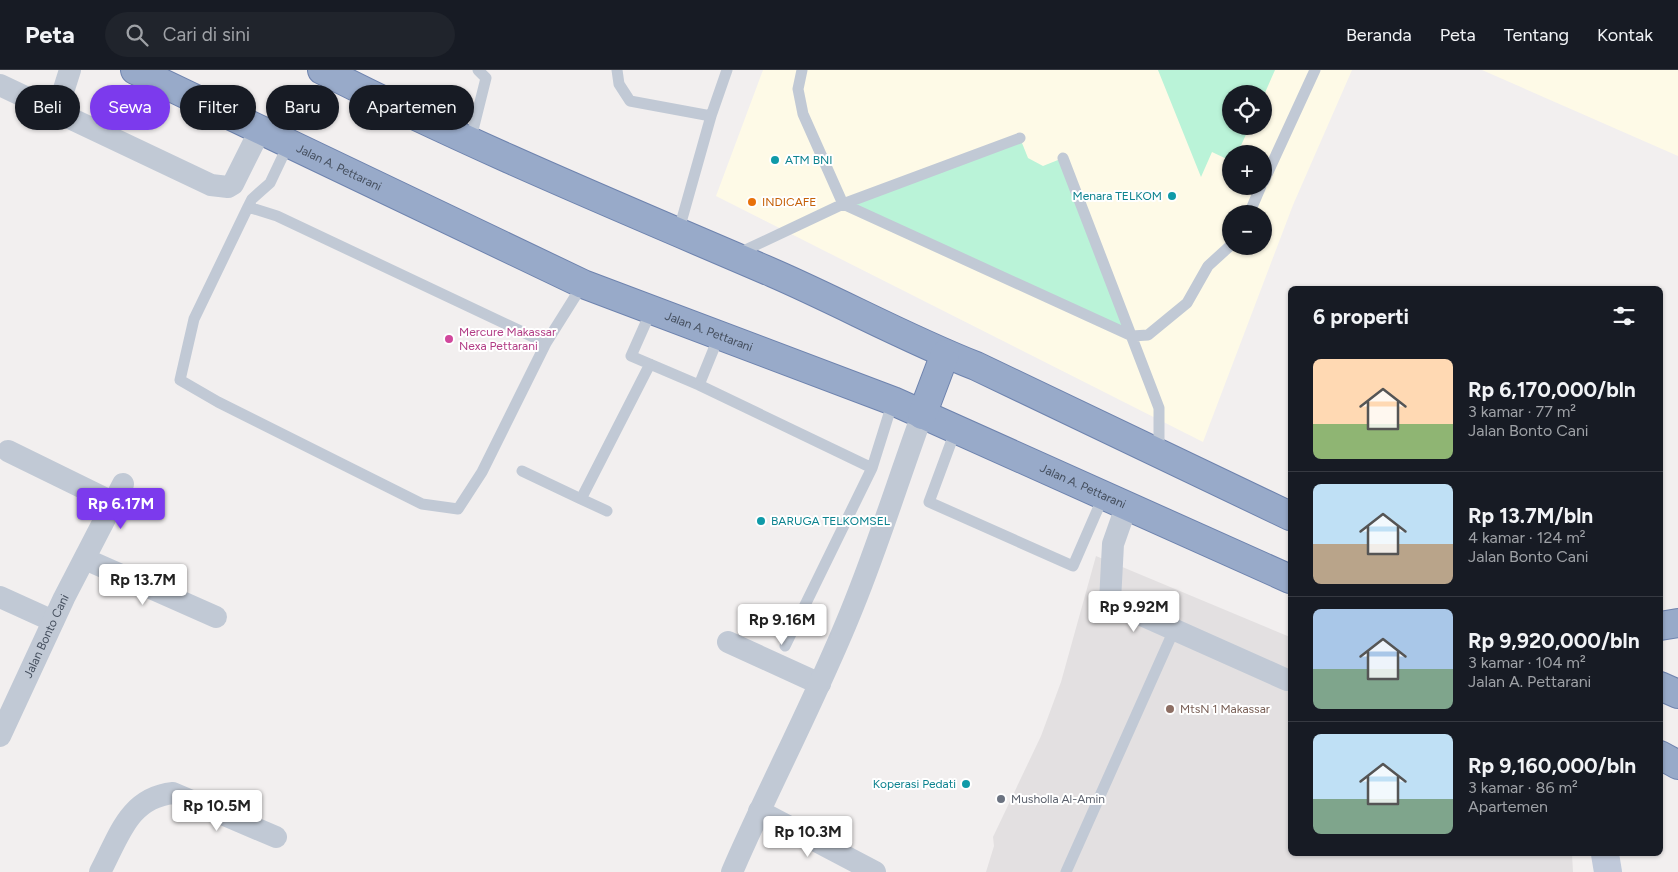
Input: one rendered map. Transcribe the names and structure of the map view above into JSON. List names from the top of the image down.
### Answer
{
  "streets": {
    "highway": ["Jalan A. Pettarani"],
    "street": ["Jalan Bonto Cani"]
  },
  "places": [
    "ATM BNI",
    "Menara TELKOM",
    "INDICAFE",
    "Mercure Makassar Nexa Pettarani",
    "BARUGA TELKOMSEL",
    "MtsN 1 Makassar",
    "Koperasi Pedati",
    "Musholla Al-Amin"
  ],
  "page": {
    "header": "Peta",
    "search": "Cari di sini",
    "nav": [
      "Beranda",
      "Peta",
      "Tentang",
      "Kontak"
    ],
    "map_buttons": ["+", "−"],
    "chip": [
      "Beli",
      "Sewa",
      "Filter",
      "Baru",
      "Apartemen"
    ],
    "heading": "6 properti",
    "list": [
      {
        "name": "Rp 6,170,000/bln",
        "note": "3 kamar · 77 m² · Jalan Bonto Cani"
      },
      {
        "name": "Rp 13.7M/bln",
        "note": "4 kamar · 124 m² · Jalan Bonto Cani"
      },
      {
        "name": "Rp 9,920,000/bln",
        "note": "3 kamar · 104 m² · Jalan A. Pettarani"
      },
      {
        "name": "Rp 9,160,000/bln",
        "note": "3 kamar · 86 m² · Apartemen"
      }
    ],
    "price": [
      "Rp 6.17M",
      "Rp 13.7M",
      "Rp 9.92M",
      "Rp 9.16M",
      "Rp 10.5M",
      "Rp 10.3M"
    ]
  }
}
